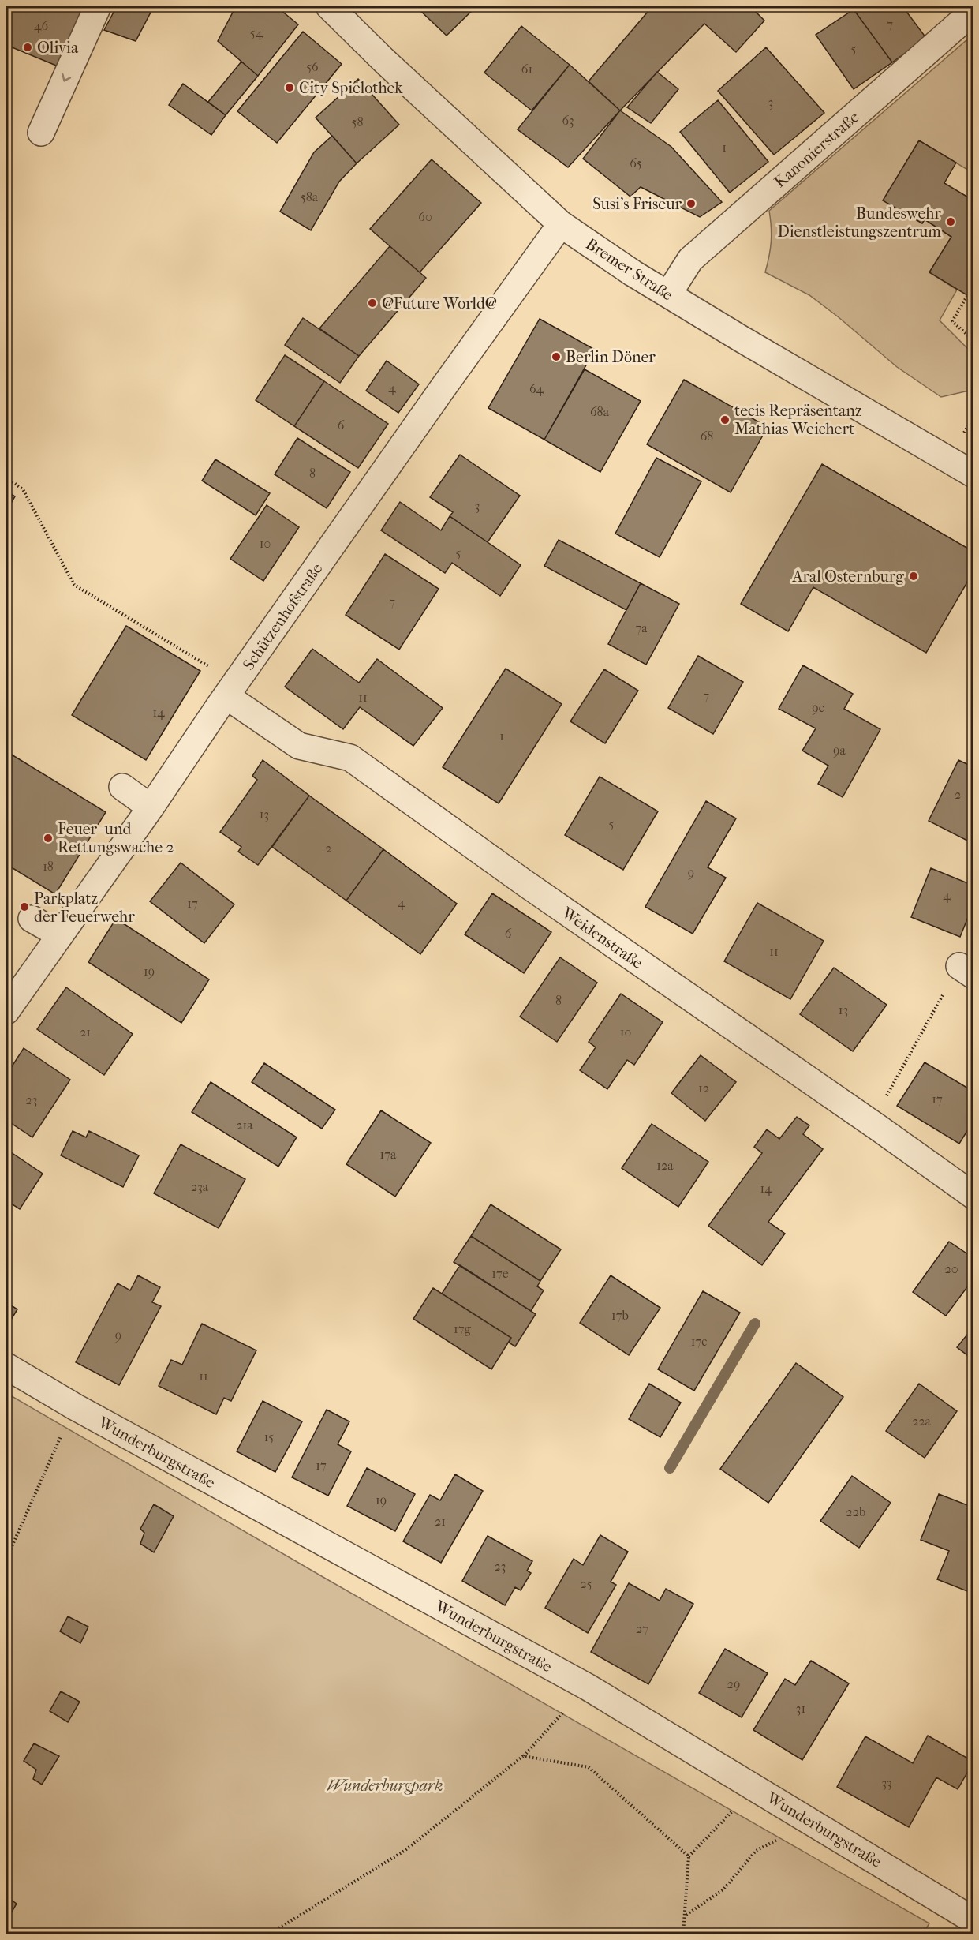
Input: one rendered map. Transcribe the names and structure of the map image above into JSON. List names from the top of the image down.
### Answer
{
  "streets": {
    "street": [
      "Kanonierstraße",
      "Bremer Straße",
      "Schützenhofstraße",
      "Weidenstraße",
      "Wunderburgstraße"
    ]
  },
  "crossings": [
    ["Kanonierstraße", "Bremer Straße"],
    ["Bremer Straße", "Schützenhofstraße"],
    ["Schützenhofstraße", "Weidenstraße"]
  ],
  "parks": ["Wunderburgpark"],
  "places": [
    "Olivia",
    "City Spielothek",
    "Susi's Friseur",
    "Bundeswehr Dienstleistungszentrum",
    "@Future World@",
    "Berlin Döner",
    "tecis Repräsentanz Mathias Weichert",
    "Aral Osternburg",
    "Feuer- und Rettungswache 2",
    "Parkplatz der Feuerwehr"
  ],
  "house_numbers": [
    "7",
    "46",
    "54",
    "5",
    "56",
    "61",
    "3",
    "63",
    "58",
    "1",
    "65",
    "58a",
    "60",
    "4",
    "64",
    "68a",
    "6",
    "68",
    "8",
    "3",
    "10",
    "5",
    "7",
    "7a",
    "7",
    "11",
    "9c",
    "14",
    "1",
    "9a",
    "2",
    "13",
    "5",
    "2",
    "18",
    "9",
    "4",
    "4",
    "17",
    "6",
    "11",
    "19",
    "8",
    "13",
    "21",
    "10",
    "12",
    "17",
    "23",
    "21a",
    "17a",
    "12a",
    "23a",
    "14",
    "20",
    "17e",
    "17b",
    "17g",
    "9",
    "17c",
    "11",
    "22a",
    "15",
    "17",
    "19",
    "22b",
    "21",
    "23",
    "25",
    "27",
    "29",
    "31",
    "33"
  ]
}
